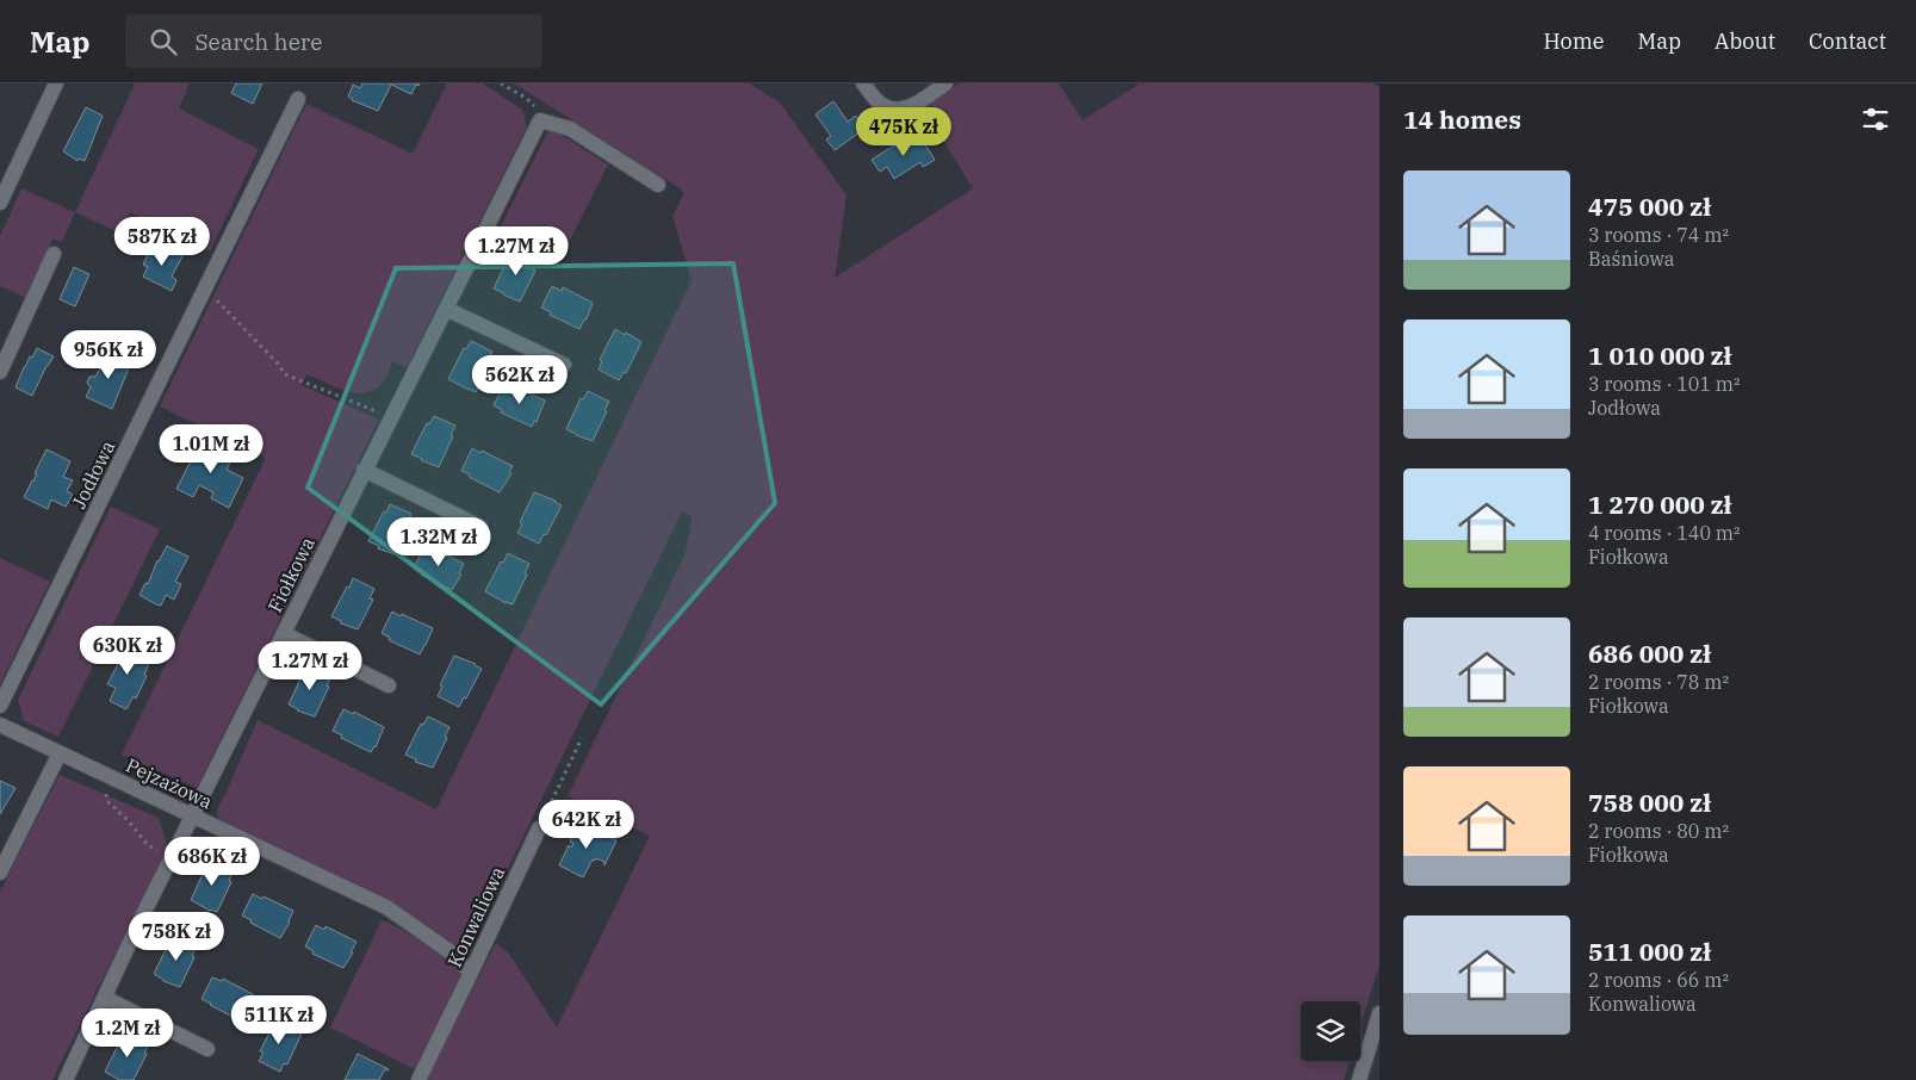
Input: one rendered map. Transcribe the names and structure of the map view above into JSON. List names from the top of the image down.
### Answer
{
  "streets": {
    "street": [
      "Jodłowa",
      "Fiołkowa",
      "Pejzażowa",
      "Konwaliowa"
    ]
  },
  "crossings": [
    ["Fiołkowa", "Pejzażowa"],
    ["Pejzażowa", "Konwaliowa"]
  ],
  "page": {
    "header": "Map",
    "search": "Search here",
    "nav": [
      "Home",
      "Map",
      "About",
      "Contact"
    ],
    "heading": "14 homes",
    "price": [
      "475K zł",
      "587K zł",
      "1.27M zł",
      "956K zł",
      "562K zł",
      "1.01M zł",
      "1.32M zł",
      "630K zł",
      "1.27M zł",
      "642K zł",
      "686K zł",
      "758K zł",
      "511K zł",
      "1.2M zł"
    ],
    "list": [
      {
        "name": "475 000 zł",
        "note": "3 rooms · 74 m² · Baśniowa"
      },
      {
        "name": "1 010 000 zł",
        "note": "3 rooms · 101 m² · Jodłowa"
      },
      {
        "name": "1 270 000 zł",
        "note": "4 rooms · 140 m² · Fiołkowa"
      },
      {
        "name": "686 000 zł",
        "note": "2 rooms · 78 m² · Fiołkowa"
      },
      {
        "name": "758 000 zł",
        "note": "2 rooms · 80 m² · Fiołkowa"
      },
      {
        "name": "511 000 zł",
        "note": "2 rooms · 66 m² · Konwaliowa"
      }
    ]
  }
}
